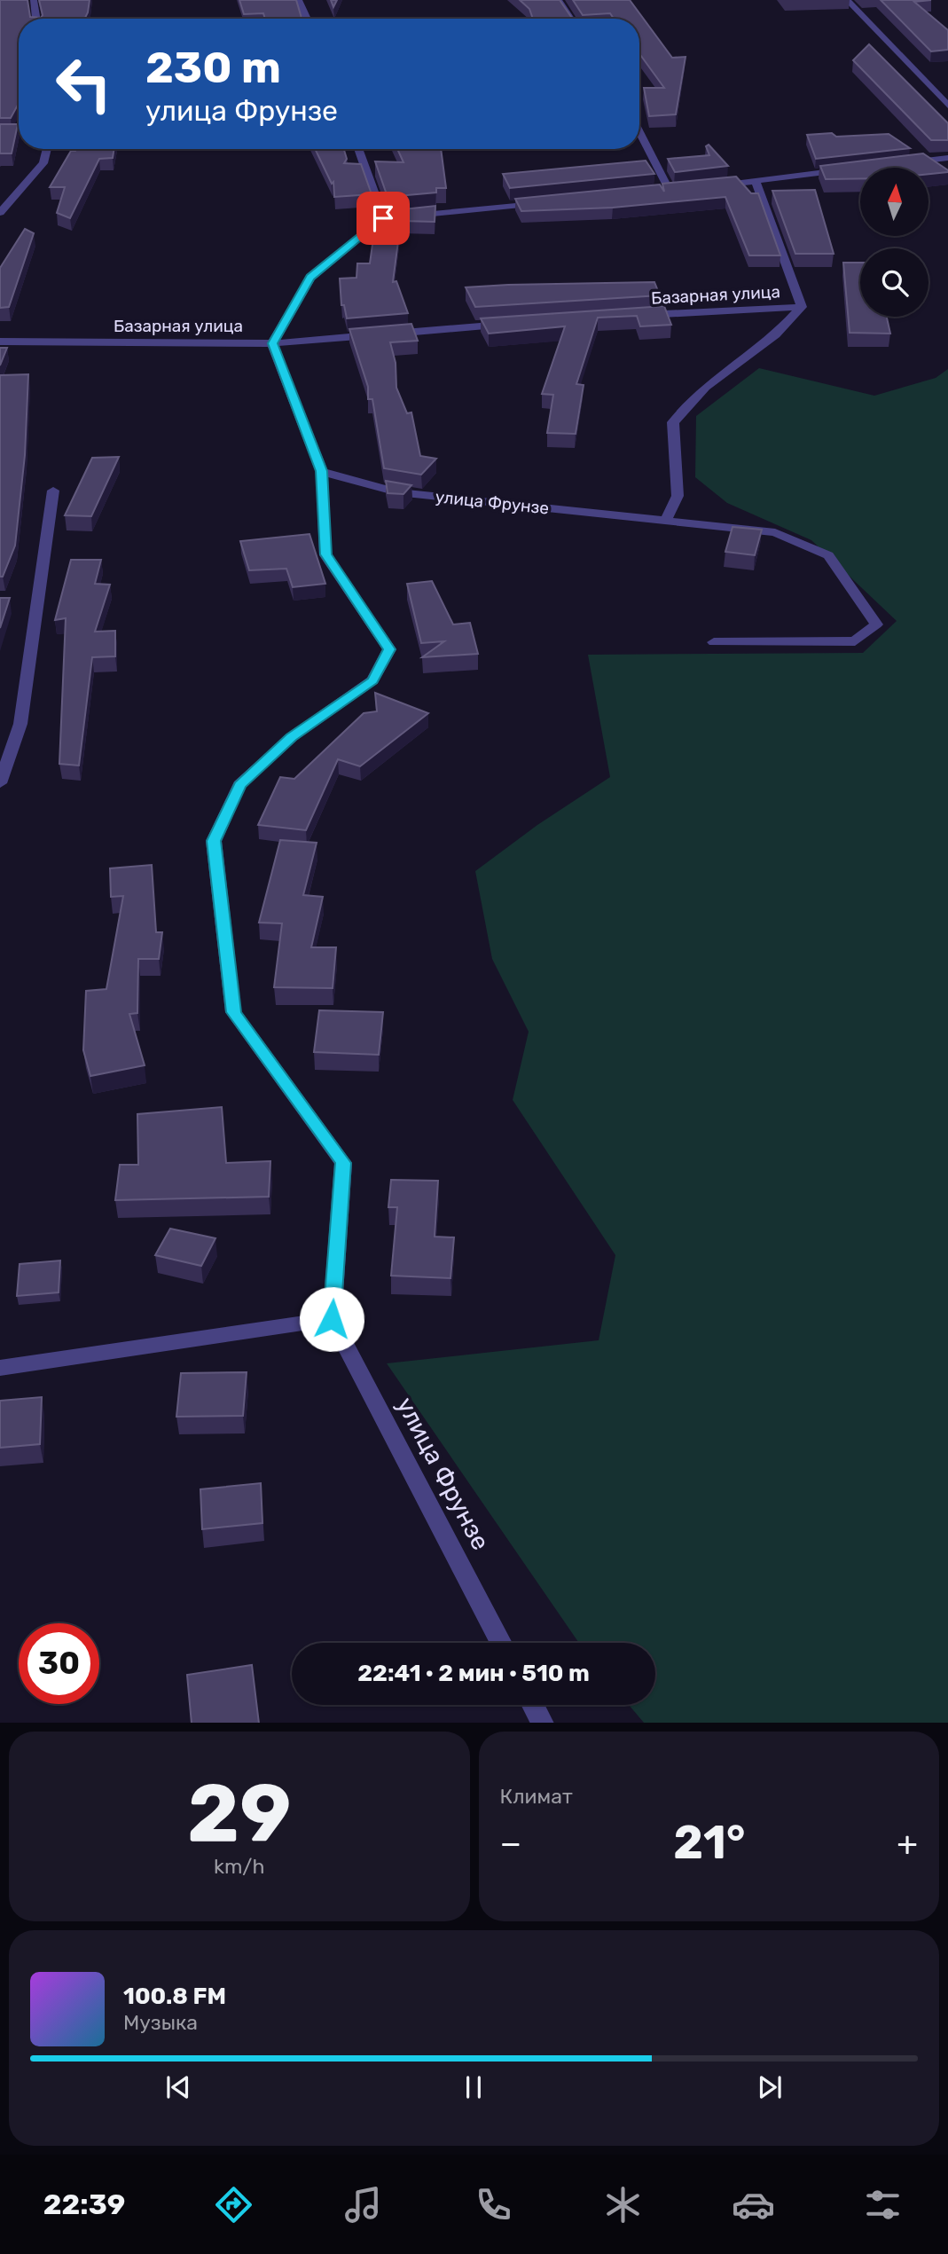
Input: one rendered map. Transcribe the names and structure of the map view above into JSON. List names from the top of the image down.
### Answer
{
  "streets": {
    "street": ["Базарная улица", "улица Фрунзе"]
  },
  "north": "top",
  "page": {
    "turn": ["230 m", "улица Фрунзе"],
    "limit": "30",
    "trip": "22:41 · 2 мин · 510 m",
    "tile": [
      ["29", "km/h"],
      "Климат"
    ],
    "heat": ["−", "21°", "+"],
    "song": ["100.8 FM", "Музыка"],
    "tabs": "22:39"
  }
}
